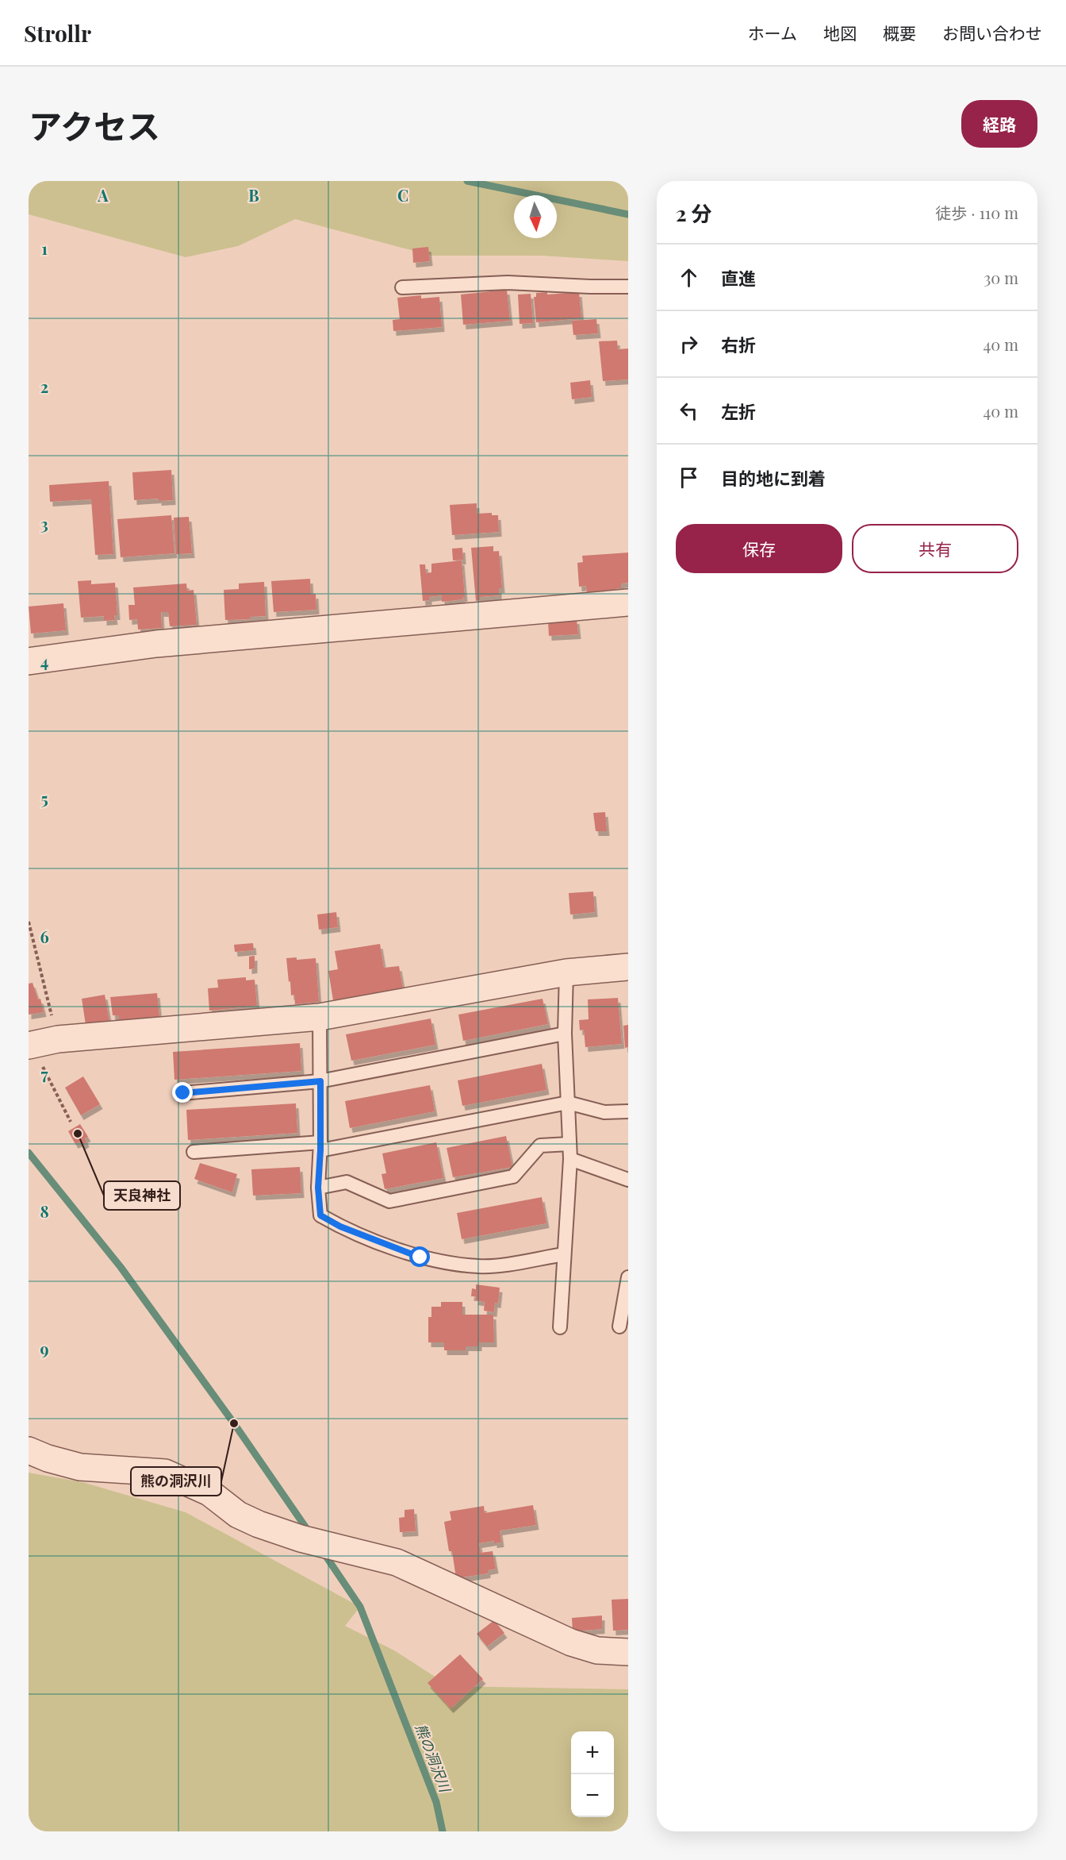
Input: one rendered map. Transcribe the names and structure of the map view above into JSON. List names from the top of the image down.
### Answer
{
  "water": ["熊の洞沢川"],
  "places": ["天良神社", "熊の洞沢川"],
  "north": "bottom",
  "page": {
    "header": "Strollr",
    "nav": [
      "ホーム",
      "地図",
      "概要",
      "お問い合わせ"
    ],
    "title": "アクセス",
    "buttons": [
      "経路",
      ["保存", "共有"]
    ],
    "heading": ["2 分", "徒歩 · 110 m"],
    "list": [
      ["直進", "30 m"],
      ["右折", "40 m"],
      ["左折", "40 m"],
      "目的地に到着"
    ],
    "map_buttons": ["+", "−"]
  },
  "grid": {
    "columns": ["A", "B", "C"],
    "rows": [
      "1",
      "2",
      "3",
      "4",
      "5",
      "6",
      "7",
      "8",
      "9"
    ]
  }
}
